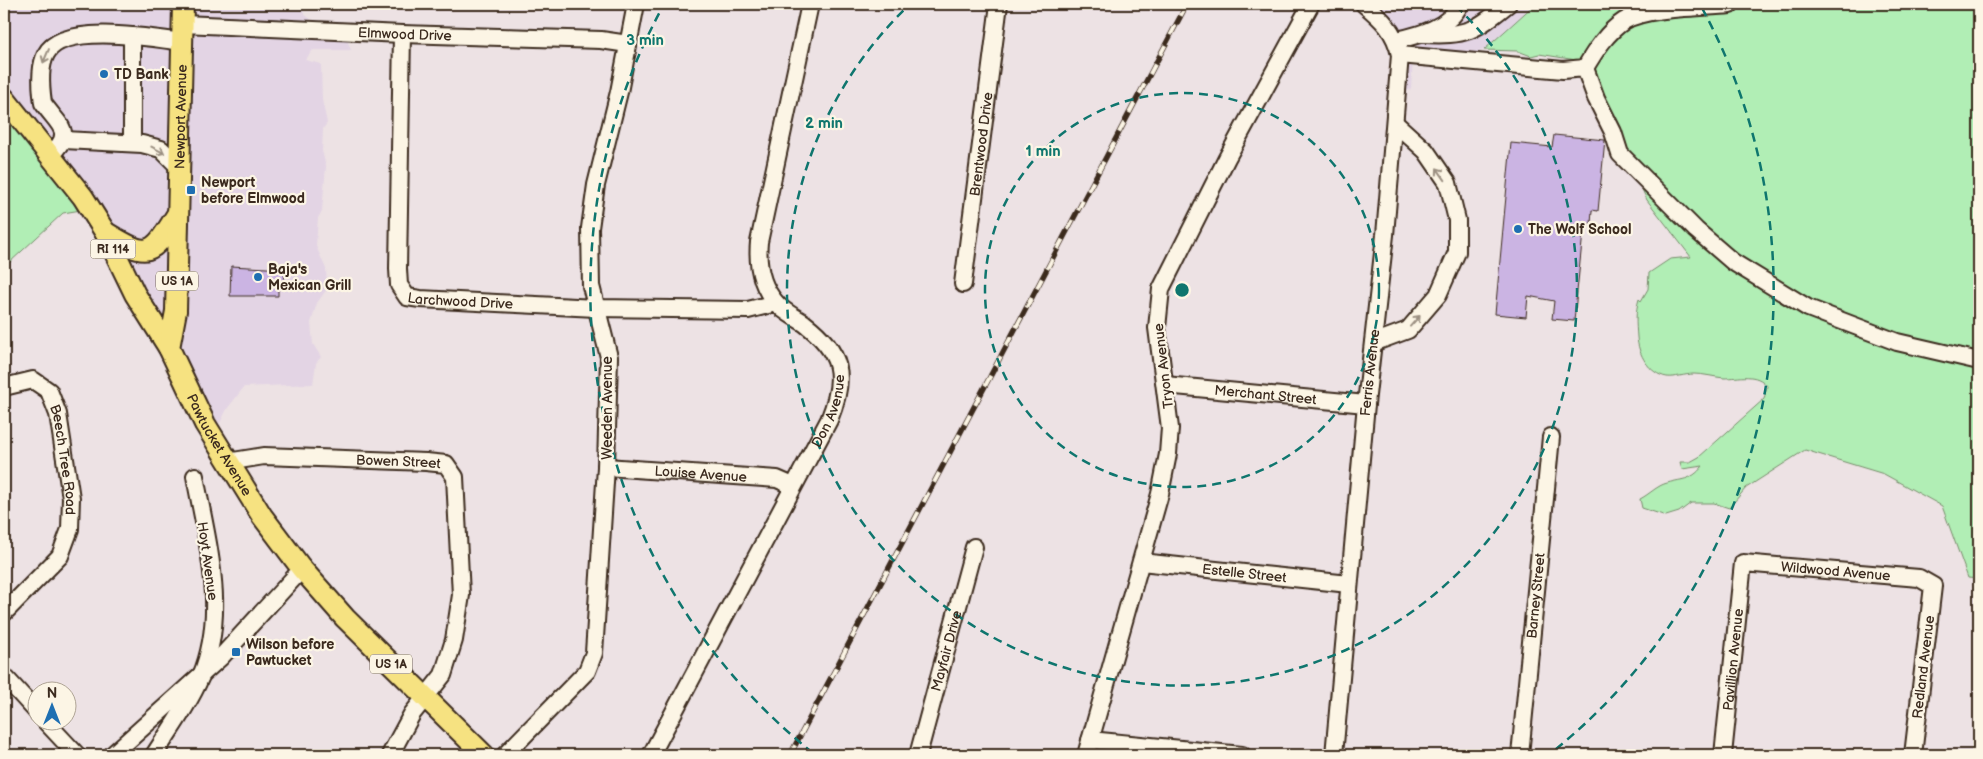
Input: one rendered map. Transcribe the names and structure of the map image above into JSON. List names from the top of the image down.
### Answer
{
  "streets": {
    "main road": [
      "Newport Avenue",
      "RI 114",
      "US 1A",
      "Pawtucket Avenue"
    ],
    "street": [
      "Elmwood Drive",
      "Brentwood Drive",
      "Larchwood Drive",
      "Tryon Avenue",
      "Ferris Avenue",
      "Merchant Street",
      "Weeden Avenue",
      "Don Avenue",
      "Beech Tree Road",
      "Bowen Street",
      "Louise Avenue",
      "Hoyt Avenue",
      "Wildwood Avenue",
      "Estelle Street",
      "Barney Street",
      "Mayfair Drive",
      "Pavillion Avenue",
      "Redland Avenue"
    ]
  },
  "crossings": [
    ["Elmwood Drive", "Newport Avenue"],
    ["Elmwood Drive", "Larchwood Drive"],
    ["Elmwood Drive", "Weeden Avenue"],
    ["Newport Avenue", "Pawtucket Avenue"],
    ["Larchwood Drive", "Weeden Avenue"],
    ["Larchwood Drive", "Don Avenue"],
    ["Tryon Avenue", "Merchant Street"],
    ["Tryon Avenue", "Estelle Street"],
    ["Ferris Avenue", "Merchant Street"],
    ["Ferris Avenue", "Estelle Street"],
    ["Weeden Avenue", "Louise Avenue"],
    ["Don Avenue", "Louise Avenue"],
    ["Pawtucket Avenue", "Bowen Street"],
    ["Wildwood Avenue", "Pavillion Avenue"],
    ["Wildwood Avenue", "Redland Avenue"]
  ],
  "places": {
    "other": ["TD Bank", "The Wolf School", "Baja's Mexican Grill"],
    "transit": ["Newport before Elmwood", "Wilson before Pawtucket"]
  },
  "north": "top",
  "rings": ["3 min", "2 min", "1 min"]
}
